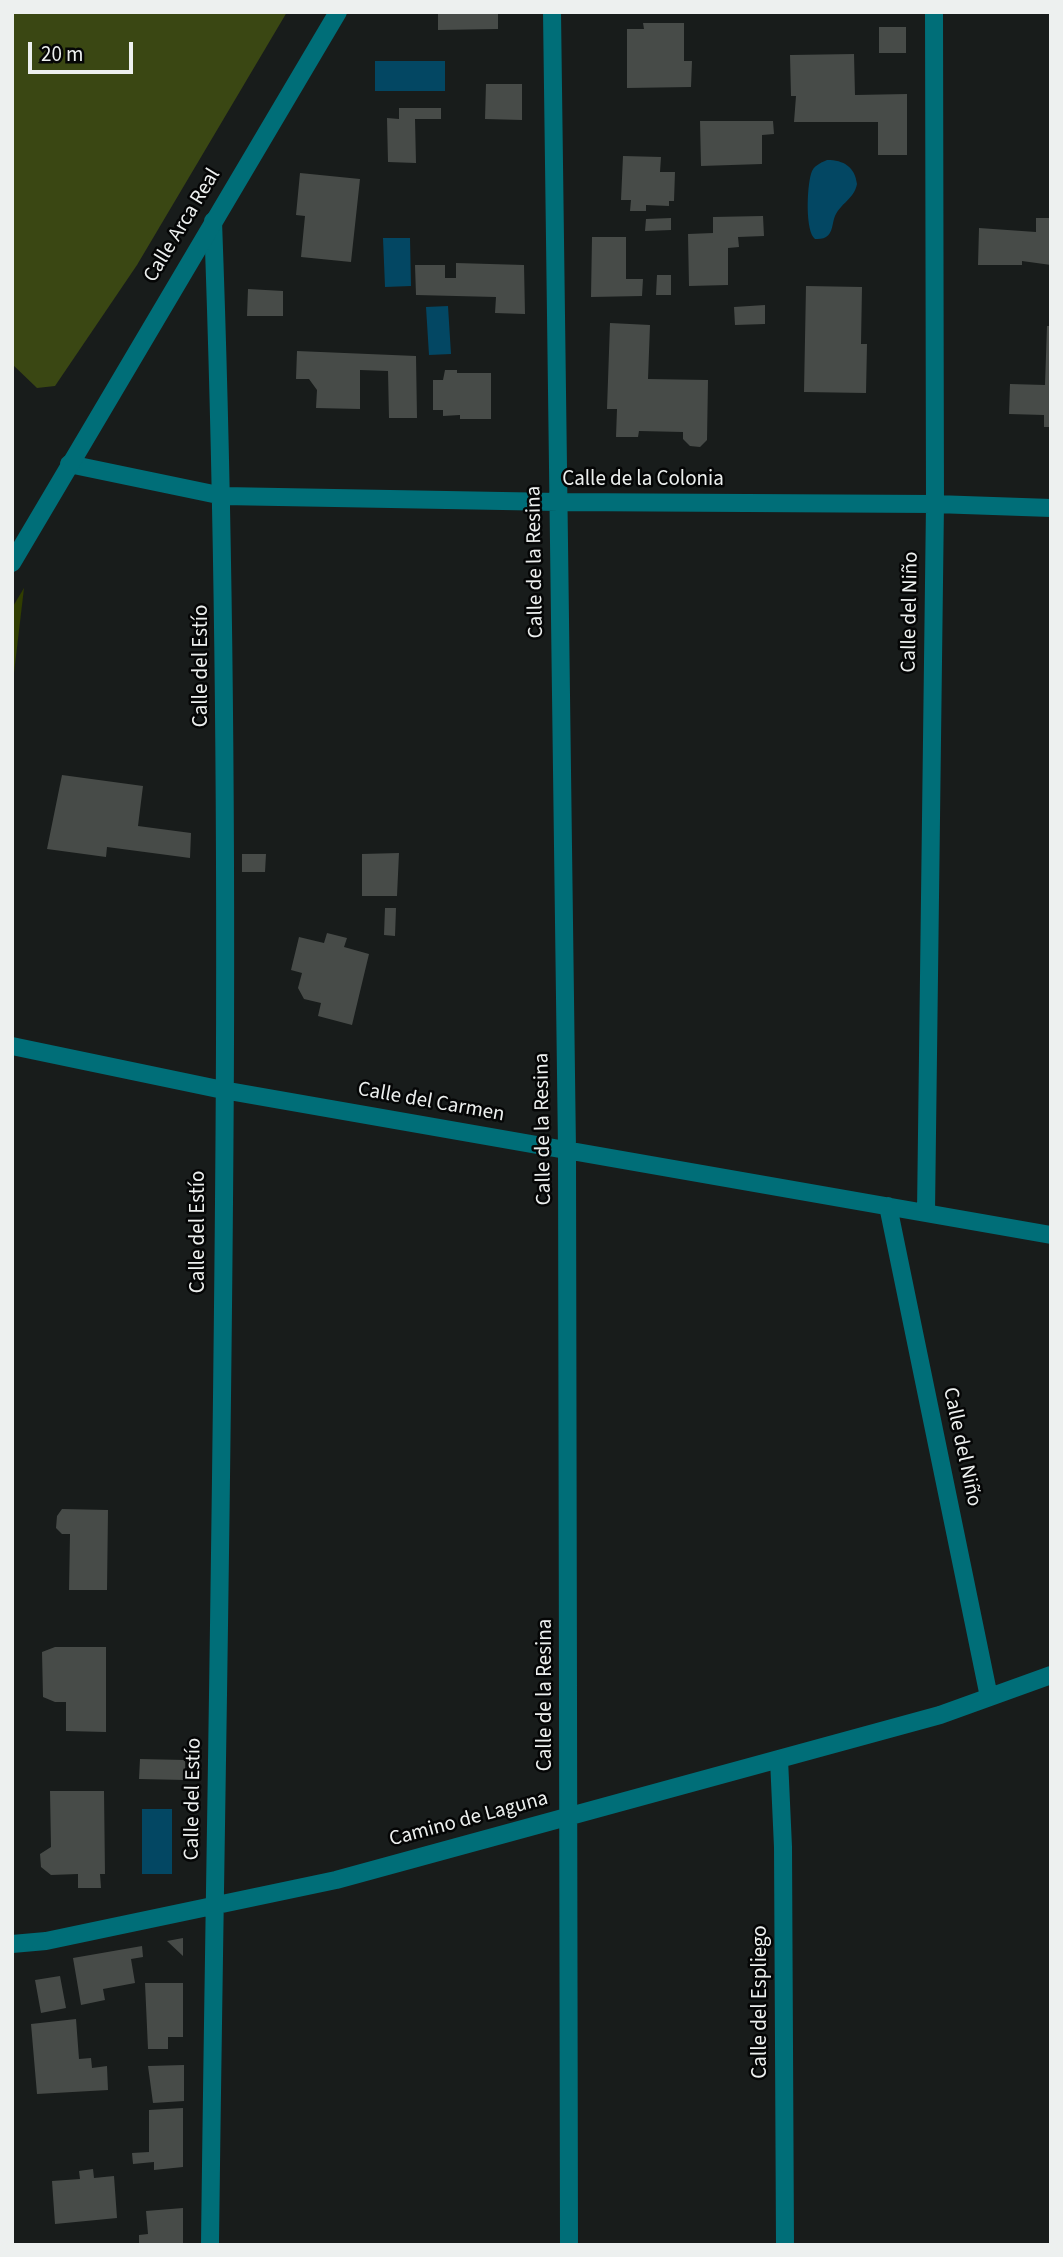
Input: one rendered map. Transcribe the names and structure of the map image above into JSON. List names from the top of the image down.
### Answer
{
  "streets": {
    "street": [
      "Calle Arca Real",
      "Calle de la Colonia",
      "Calle de la Resina",
      "Calle del Niño",
      "Calle del Estío",
      "Calle del Carmen",
      "Camino de Laguna",
      "Calle del Espliego"
    ]
  },
  "crossings": [
    ["Calle Arca Real", "Calle de la Colonia"],
    ["Calle Arca Real", "Calle del Estío"],
    ["Calle de la Colonia", "Calle de la Resina"],
    ["Calle de la Colonia", "Calle del Niño"],
    ["Calle de la Colonia", "Calle del Estío"],
    ["Calle de la Resina", "Calle del Carmen"],
    ["Calle de la Resina", "Camino de Laguna"],
    ["Calle del Niño", "Calle del Carmen"],
    ["Calle del Niño", "Camino de Laguna"],
    ["Calle del Estío", "Calle del Carmen"],
    ["Calle del Estío", "Camino de Laguna"],
    ["Camino de Laguna", "Calle del Espliego"]
  ],
  "scale_bar": "20 m"
}
